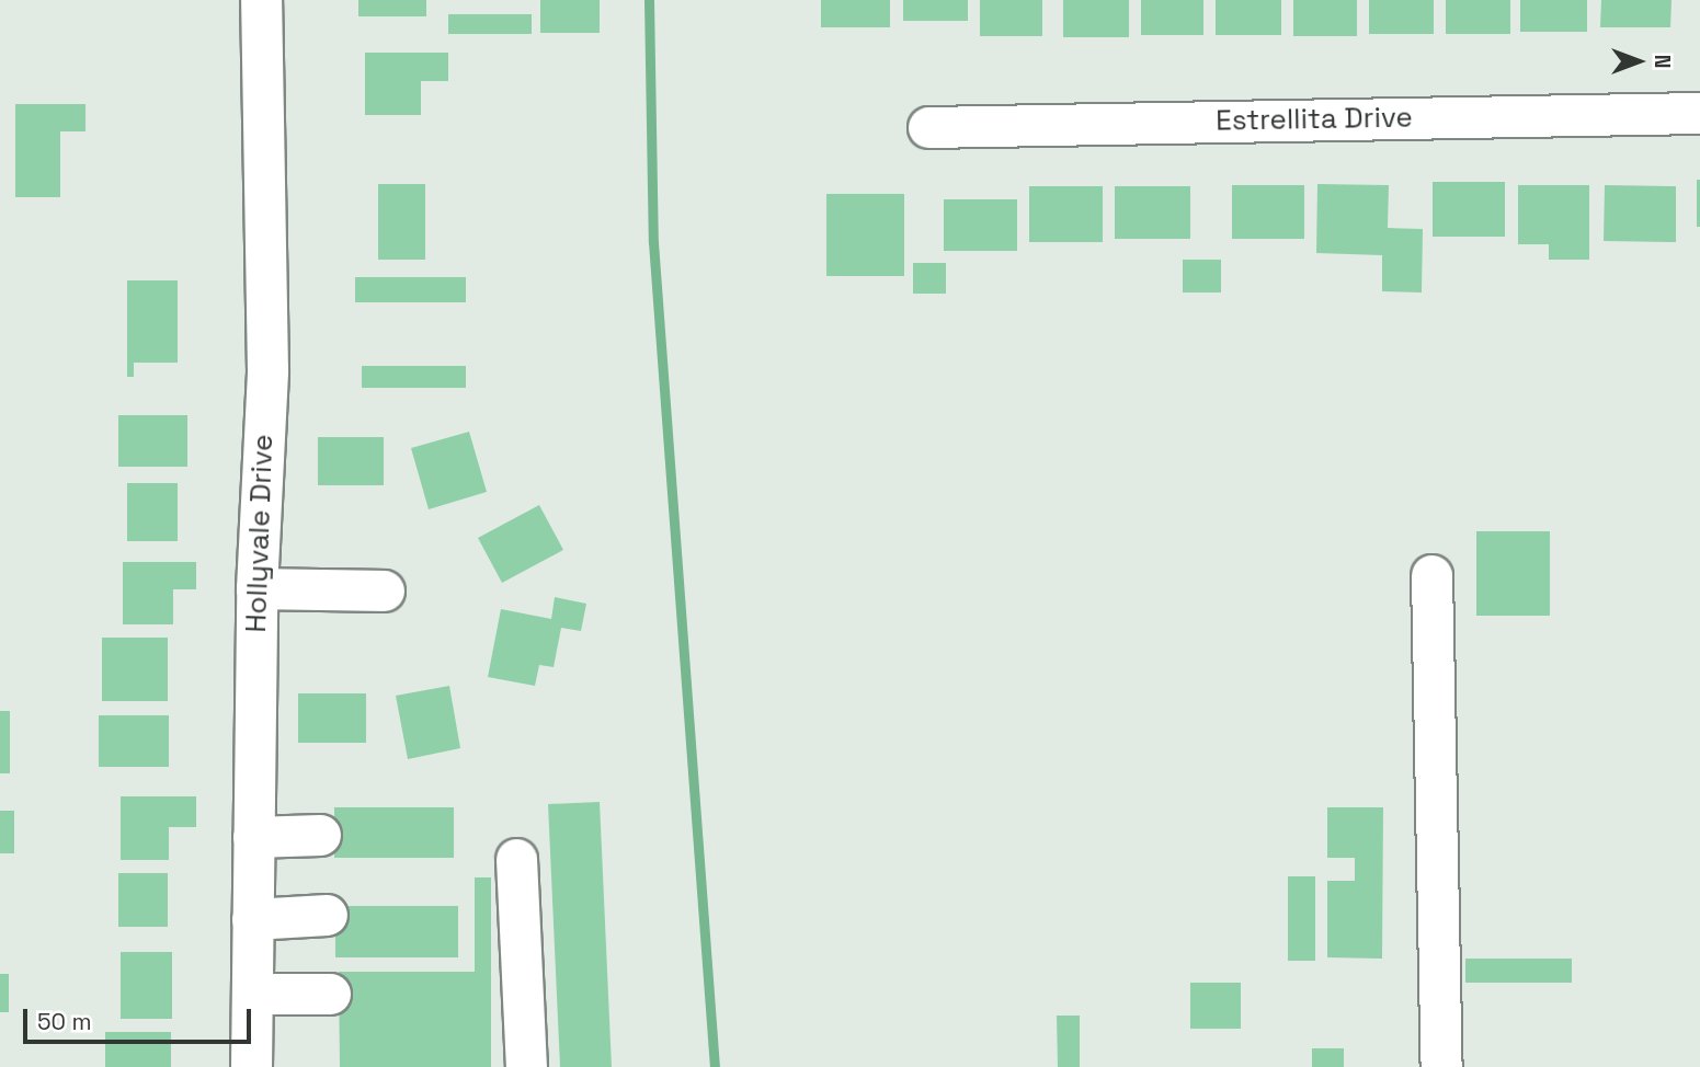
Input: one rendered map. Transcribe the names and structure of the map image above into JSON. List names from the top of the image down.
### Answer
{
  "streets": {
    "street": ["Estrellita Drive", "Hollyvale Drive"]
  },
  "scale_bar": "50 m",
  "north": "right"
}
